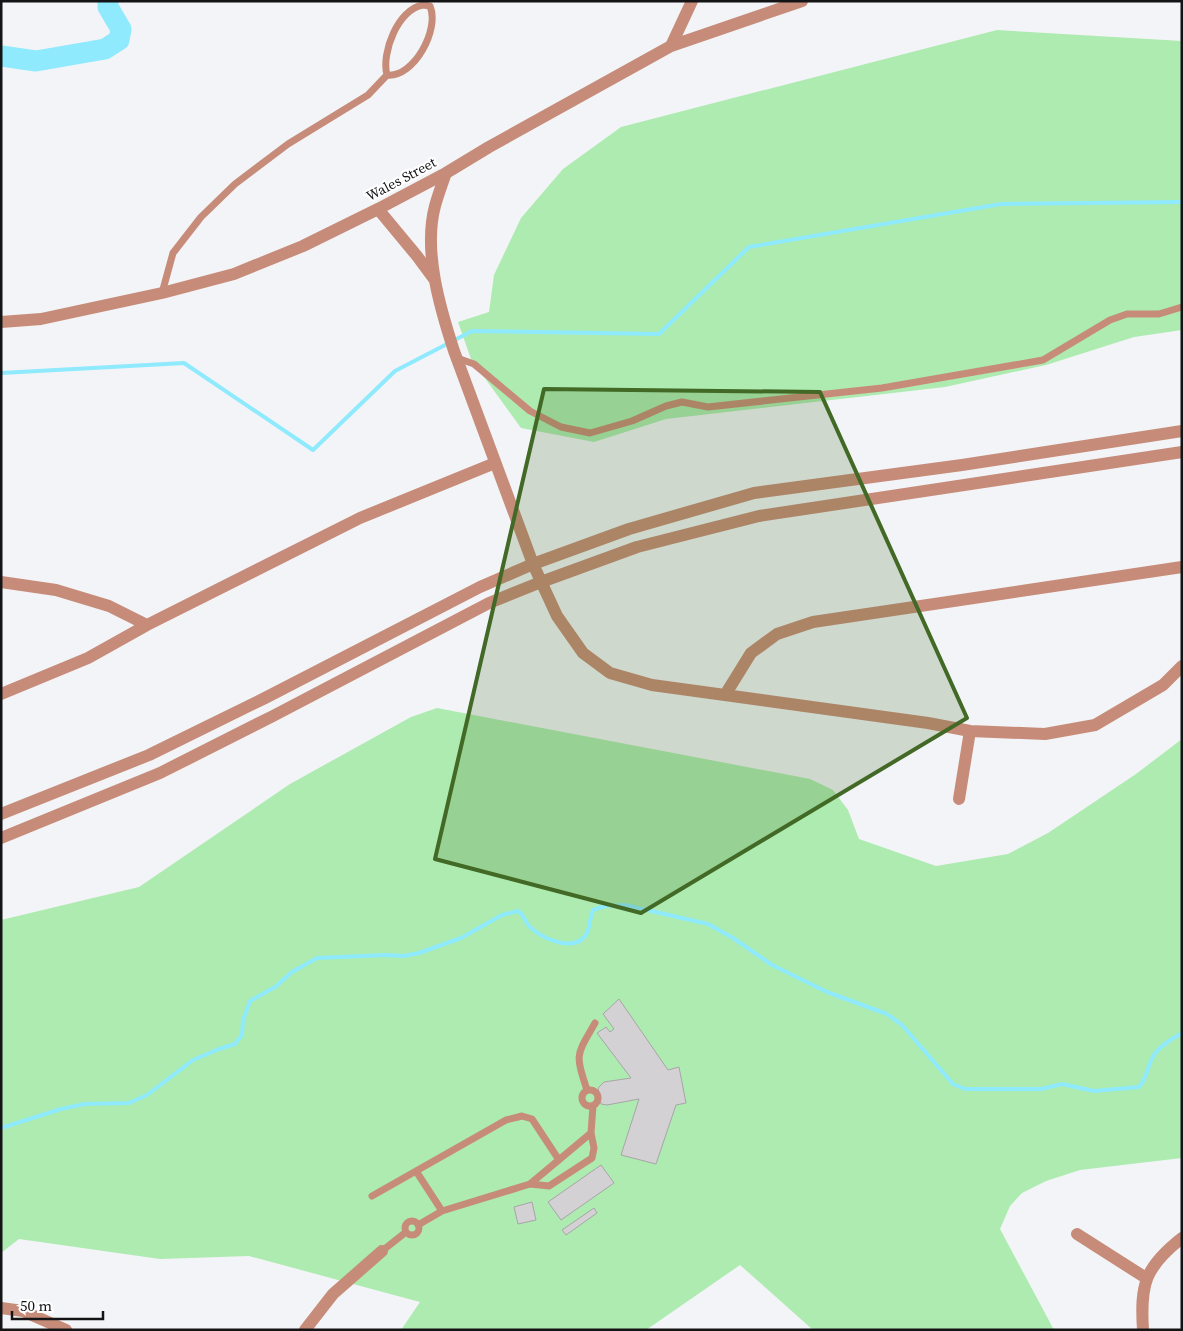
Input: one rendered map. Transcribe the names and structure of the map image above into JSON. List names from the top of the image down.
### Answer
{
  "streets": {
    "street": ["Wales Street"]
  },
  "scale_bar": "50 m"
}
